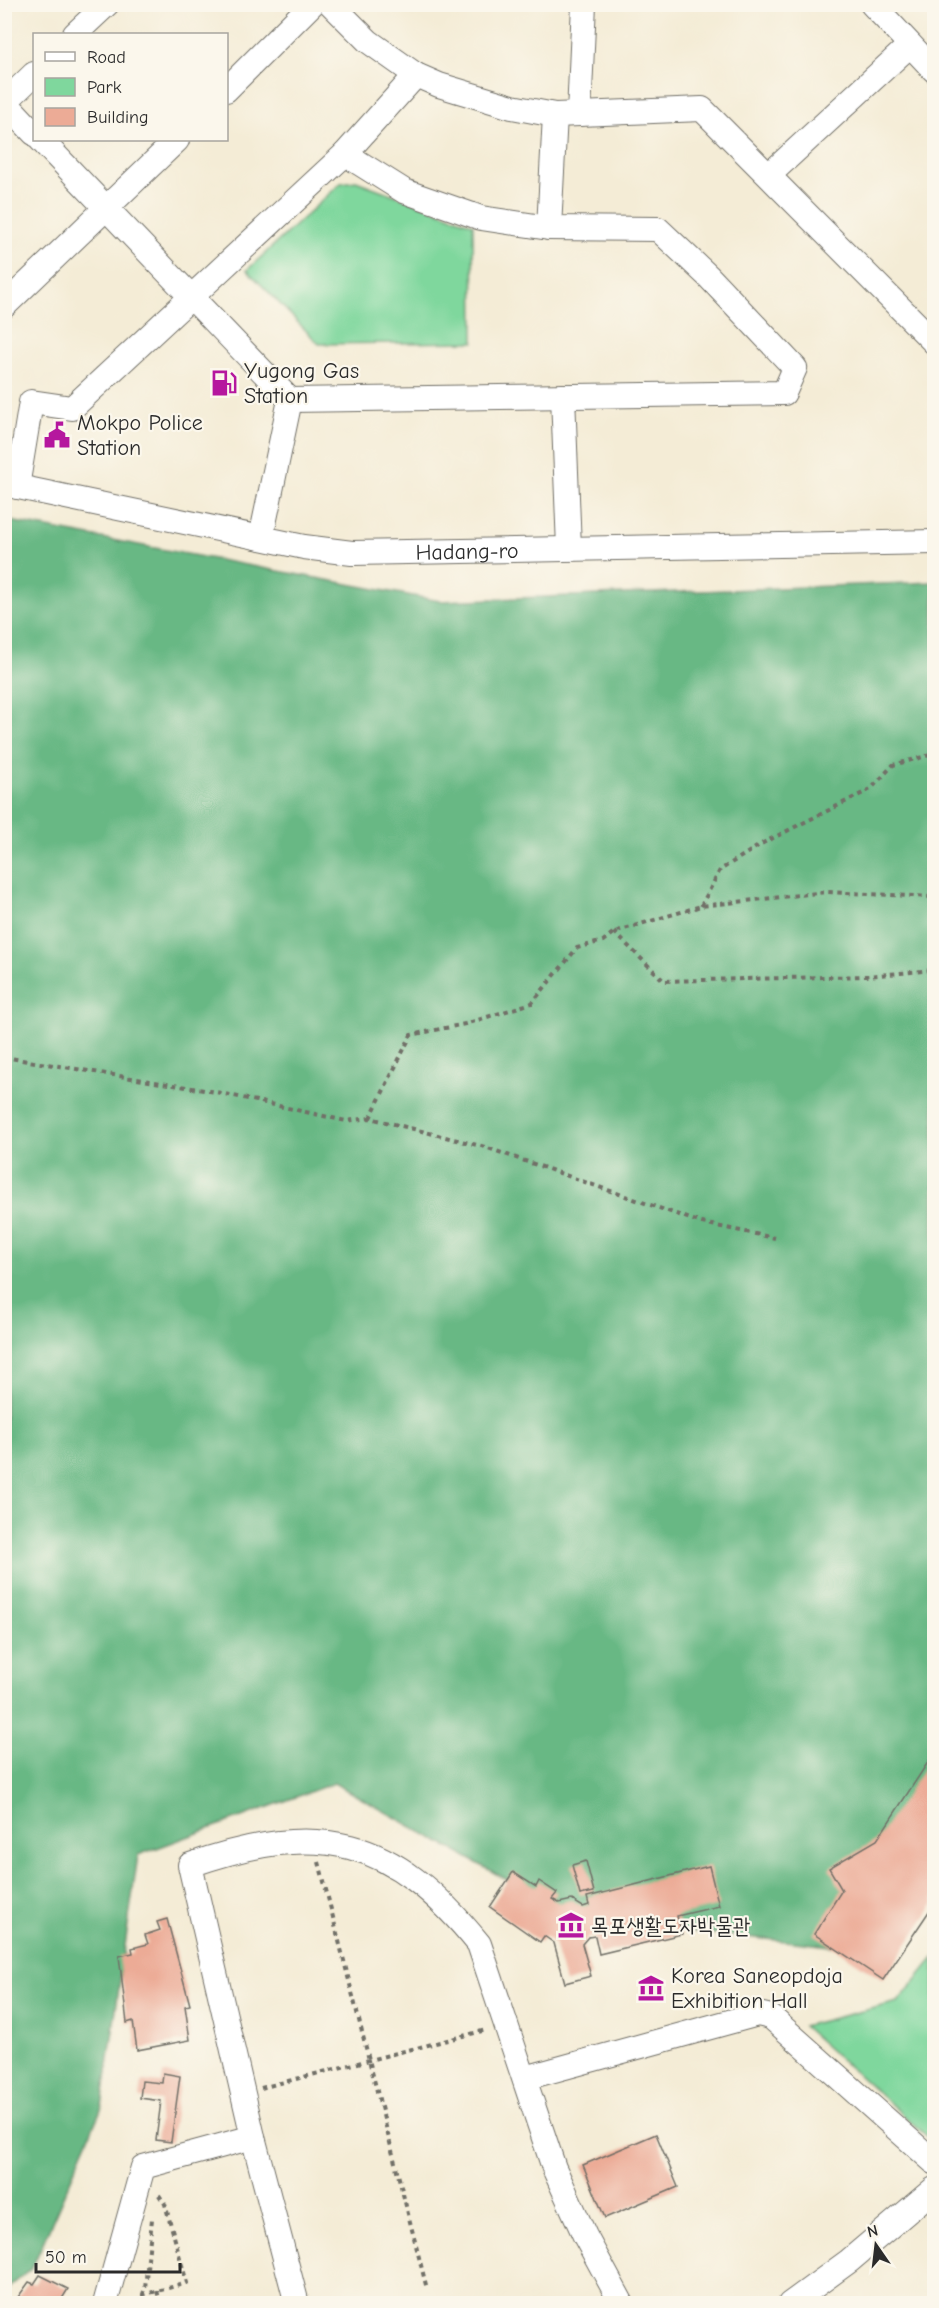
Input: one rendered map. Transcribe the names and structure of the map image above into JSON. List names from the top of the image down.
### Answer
{
  "streets": {
    "street": ["Hadang-ro"]
  },
  "places": {
    "fuel station": ["Yugong Gas Station"],
    "public building": ["Mokpo Police Station"],
    "museum": ["목포생활도자박물관", "Korea Saneopdoja Exhibition Hall"]
  },
  "legend": ["Road", "Park", "Building"],
  "scale_bar": "50 m",
  "north": "top"
}
